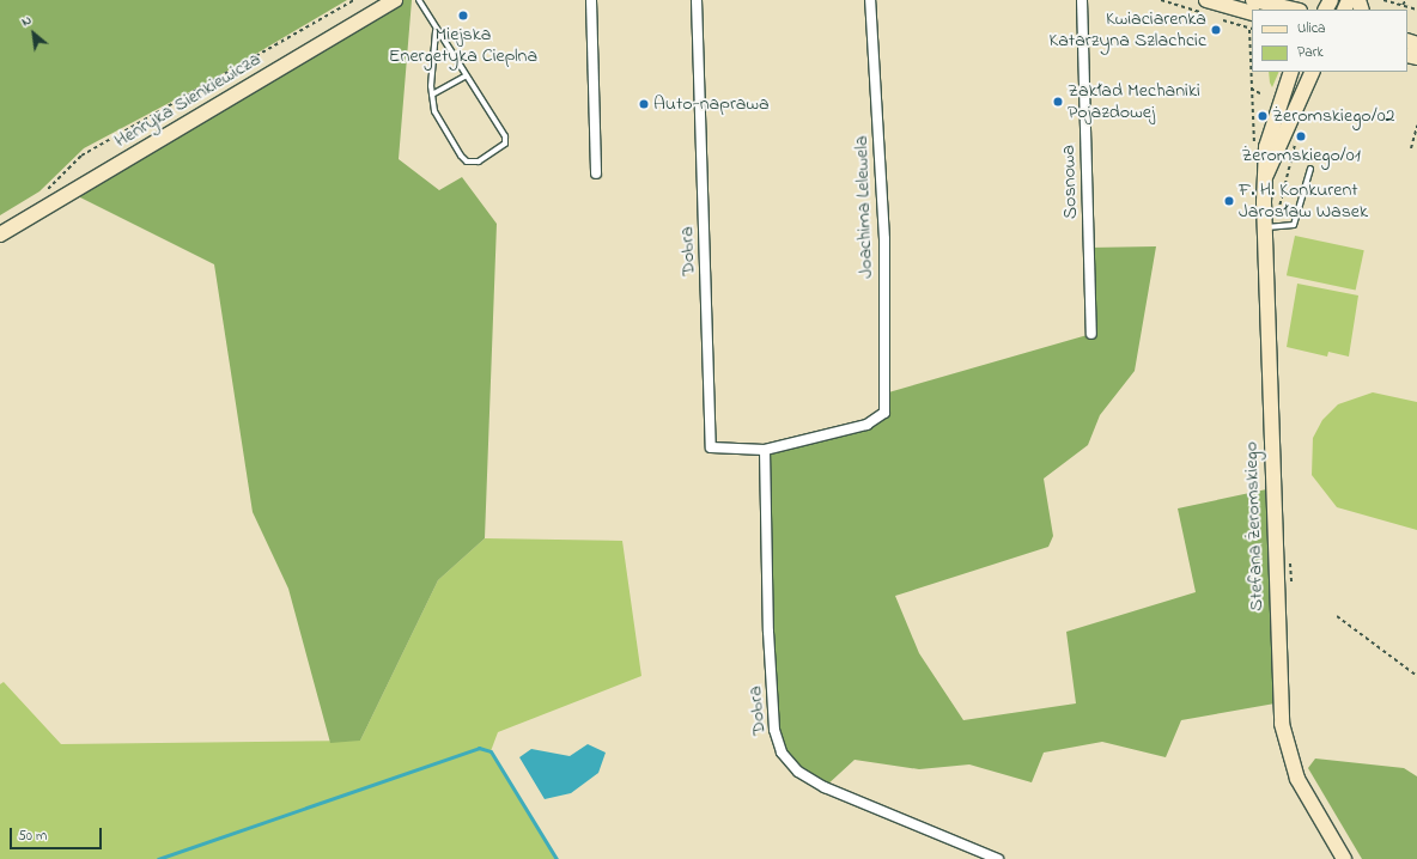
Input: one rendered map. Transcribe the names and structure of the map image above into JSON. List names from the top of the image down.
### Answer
{
  "streets": {
    "street": [
      "Henryka Sienkiewicza",
      "Sosnowa",
      "Joachima Lelewela",
      "Dobra",
      "Stefana Żeromskiego"
    ]
  },
  "crossings": [
    ["Joachima Lelewela", "Dobra"]
  ],
  "places": [
    "Miejska Energetyka Cieplna",
    "Kwiaciarenka Katarzyna Szlachcic",
    "Zakład Mechaniki Pojazdowej",
    "Auto-naprawa",
    "Żeromskiego/02",
    "Żeromskiego/01",
    "F. H. Konkurent Jarosław Wasek"
  ],
  "legend": ["Ulica", "Park"],
  "scale_bar": "50 m",
  "north": "top left"
}
